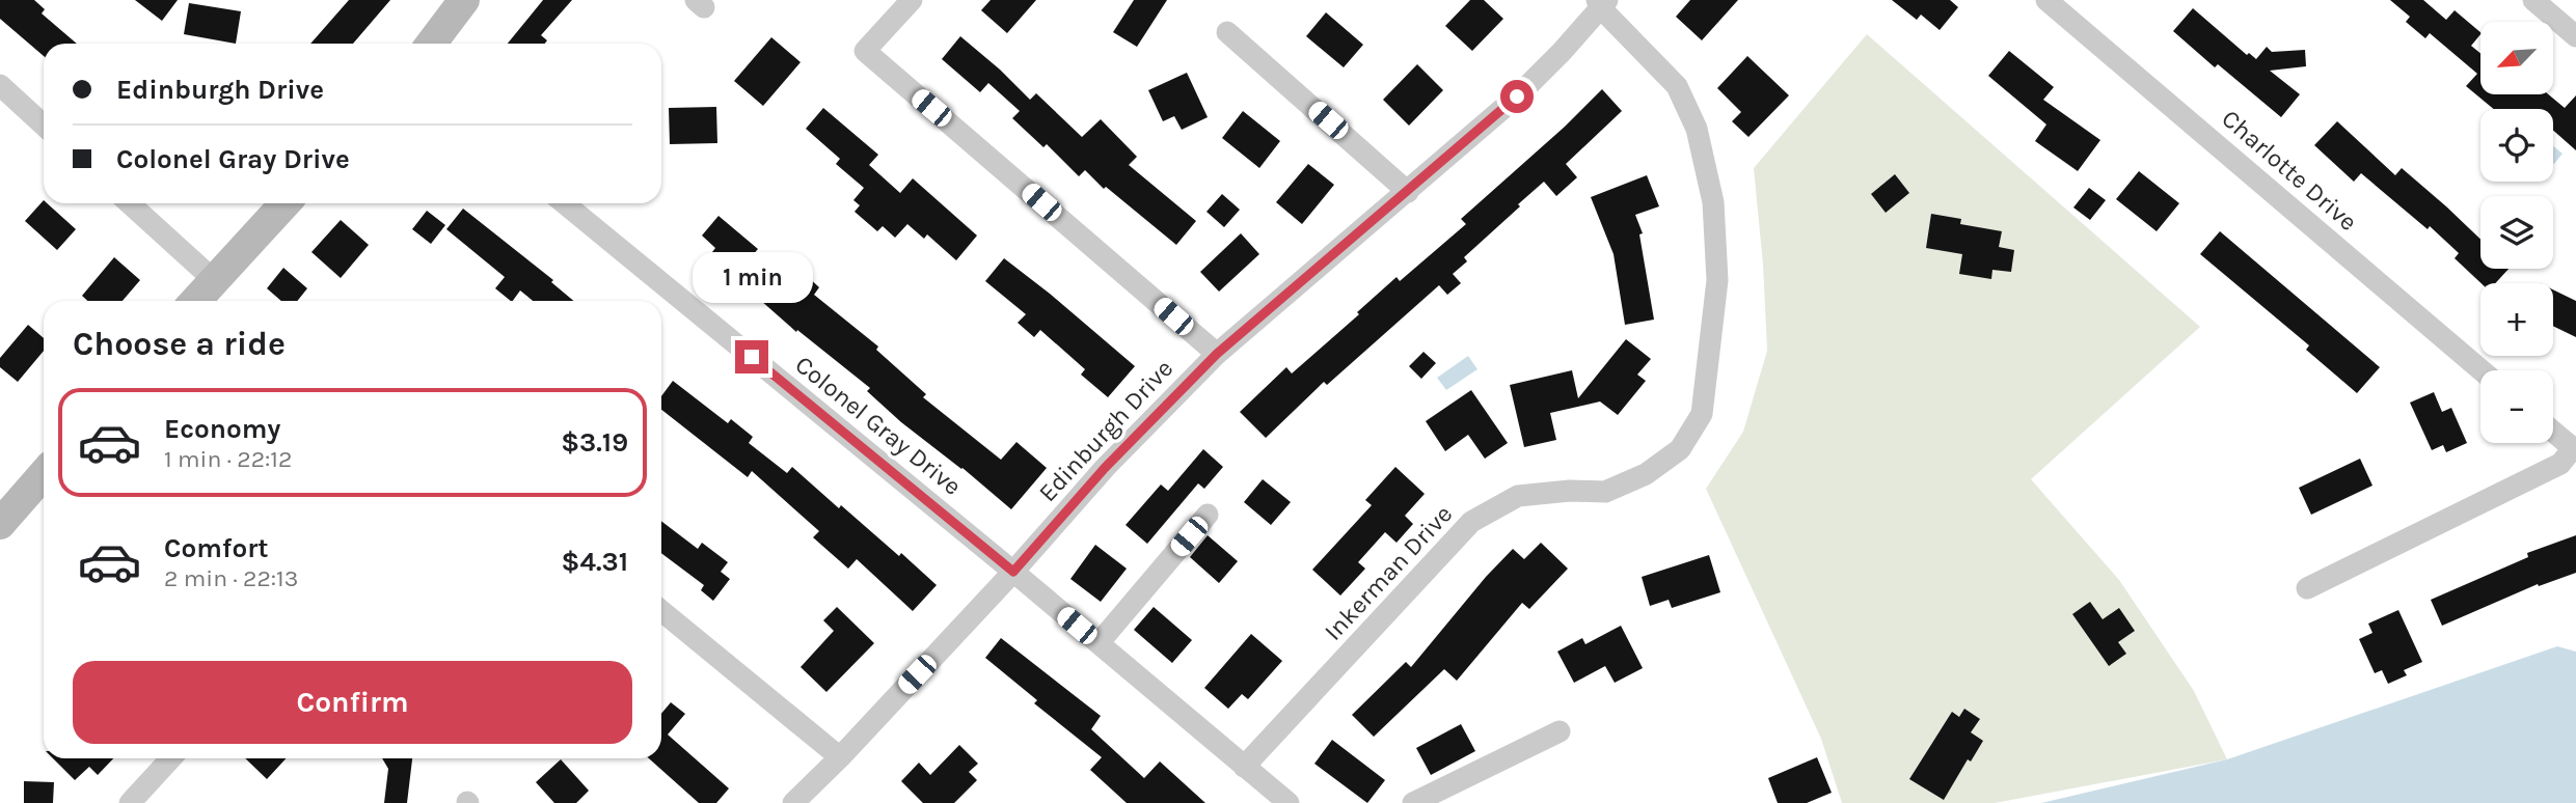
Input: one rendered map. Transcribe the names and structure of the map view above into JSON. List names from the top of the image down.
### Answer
{
  "streets": {
    "street": [
      "Charlotte Drive",
      "Colonel Gray Drive",
      "Edinburgh Drive",
      "Inkerman Drive"
    ]
  },
  "crossings": [
    ["Colonel Gray Drive", "Edinburgh Drive"],
    ["Colonel Gray Drive", "Inkerman Drive"],
    ["Edinburgh Drive", "Inkerman Drive"]
  ],
  "north": "bottom left",
  "page": {
    "map_buttons": ["+", "−"],
    "banner": ["Edinburgh Drive", "Colonel Gray Drive"],
    "bubble": "1 min",
    "heading": "Choose a ride",
    "list": [
      {
        "name": "Economy",
        "note": "1 min · 22:12",
        "value": "$3.19"
      },
      {
        "name": "Comfort",
        "note": "2 min · 22:13",
        "value": "$4.31"
      }
    ],
    "buttons": "Confirm"
  }
}
